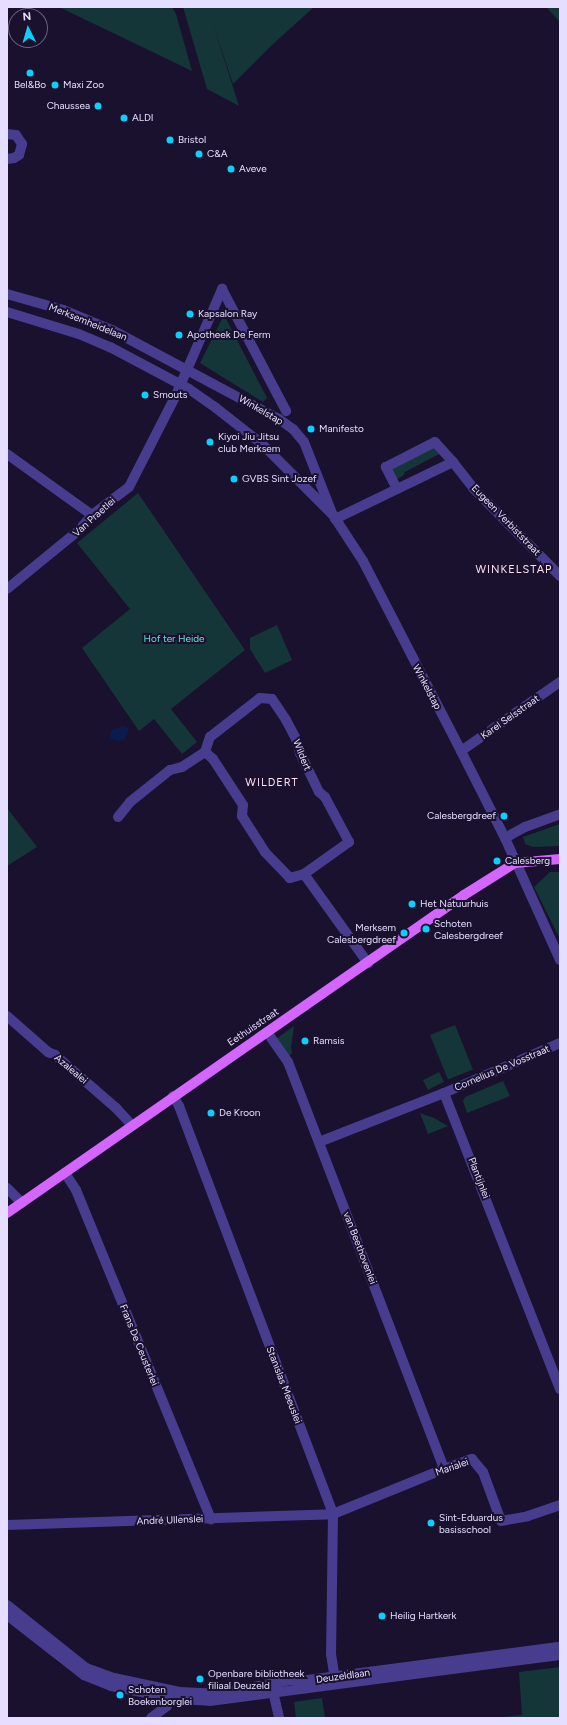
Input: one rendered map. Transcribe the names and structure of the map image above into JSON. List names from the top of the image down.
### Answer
{
  "streets": {
    "main road": ["Eethuisstraat"],
    "street": [
      "Merksemheidelaan",
      "Winkelstap",
      "Van Praetlei",
      "Eugeen Verbiststraat",
      "Karel Selsstraat",
      "Wildert",
      "Cornelius De Vosstraat",
      "Azalealei",
      "Plantijnlei",
      "van Beethovenlei",
      "Frans De Ceusterlei",
      "Stanislas Meeuslei",
      "Marialei",
      "André Ullenslei",
      "Deuzeldlaan"
    ]
  },
  "crossings": [
    ["Merksemheidelaan", "Winkelstap"],
    ["Merksemheidelaan", "Van Praetlei"],
    ["Winkelstap", "Van Praetlei"],
    ["Winkelstap", "Karel Selsstraat"],
    ["Winkelstap", "Eethuisstraat"],
    ["Eethuisstraat", "Azalealei"],
    ["Eethuisstraat", "van Beethovenlei"],
    ["Eethuisstraat", "Frans De Ceusterlei"],
    ["Eethuisstraat", "Stanislas Meeuslei"],
    ["Cornelius De Vosstraat", "Plantijnlei"],
    ["van Beethovenlei", "Marialei"],
    ["Frans De Ceusterlei", "André Ullenslei"],
    ["Stanislas Meeuslei", "Marialei"],
    ["Stanislas Meeuslei", "André Ullenslei"],
    ["Stanislas Meeuslei", "Deuzeldlaan"],
    ["Marialei", "André Ullenslei"]
  ],
  "districts": ["WINKELSTAP", "WILDERT"],
  "parks": ["Hof ter Heide"],
  "places": [
    "Bel&Bo",
    "Maxi Zoo",
    "Chaussea",
    "ALDI",
    "Bristol",
    "C&A",
    "Aveve",
    "Kapsalon Ray",
    "Apotheek De Ferm",
    "Smouts",
    "Manifesto",
    "Kiyoi Jiu Jitsu club Merksem",
    "GVBS Sint Jozef",
    "Calesbergdreef",
    "Calesberg",
    "Het Natuurhuis",
    "Schoten Calesbergdreef",
    "Merksem Calesbergdreef",
    "Ramsis",
    "De Kroon",
    "Sint-Eduardus basisschool",
    "Heilig Hartkerk",
    "Openbare bibliotheek filiaal Deuzeld",
    "Schoten Boekenborglei"
  ],
  "north": "top"
}
